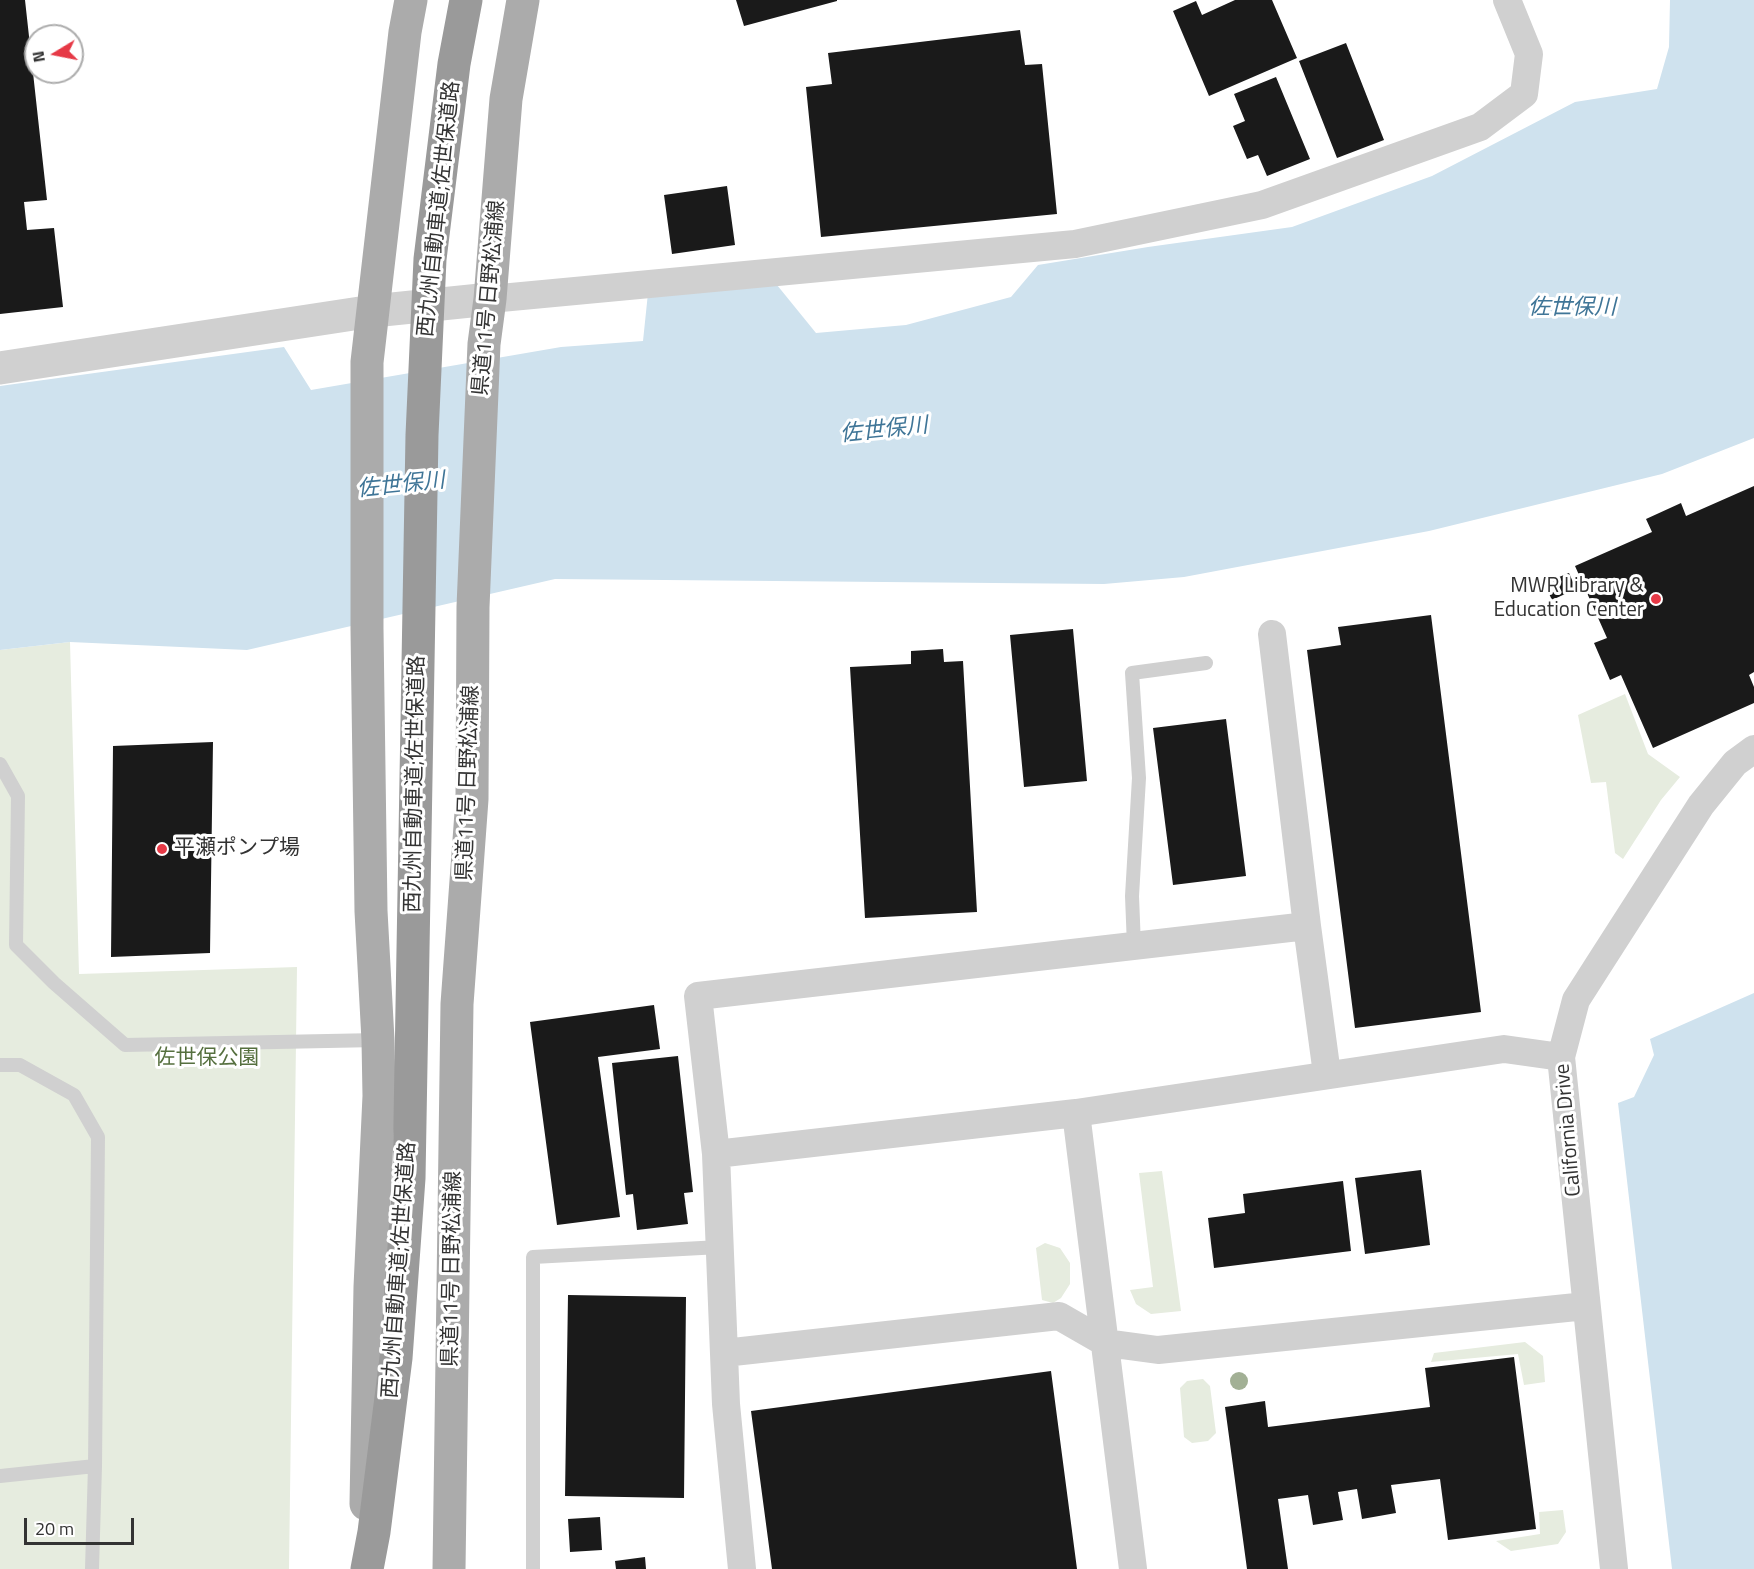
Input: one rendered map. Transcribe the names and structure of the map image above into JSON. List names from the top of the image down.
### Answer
{
  "streets": {
    "highway": ["西九州自動車道;佐世保道路"],
    "main road": ["県道11号 日野松浦線"],
    "street": ["California Drive"]
  },
  "water": ["佐世保川"],
  "parks": ["佐世保公園"],
  "places": ["MWR Library & Education Center", "平瀬ポンプ場"],
  "scale_bar": "20 m",
  "north": "left"
}
